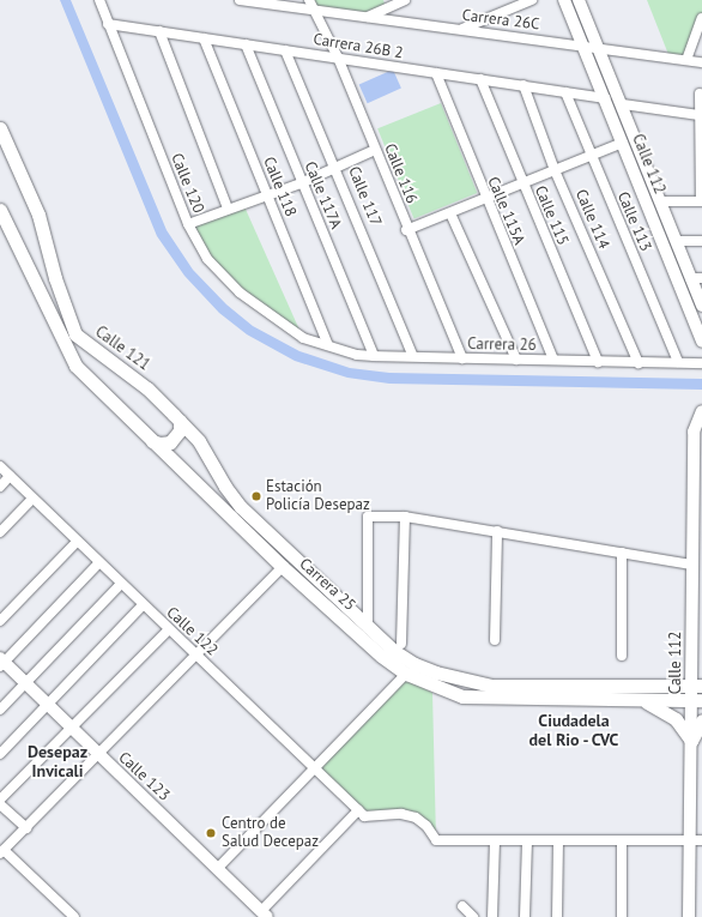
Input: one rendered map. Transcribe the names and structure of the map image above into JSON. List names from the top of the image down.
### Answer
{
  "streets": {
    "main road": ["Calle 121", "Carrera 25"],
    "street": [
      "Carrera 26C",
      "Carrera 26B 2",
      "Calle 112",
      "Calle 116",
      "Calle 120",
      "Calle 118",
      "Calle 117A",
      "Calle 117",
      "Calle 115A",
      "Calle 115",
      "Calle 114",
      "Calle 113",
      "Carrera 26",
      "Calle 122",
      "Calle 123"
    ]
  },
  "crossings": [
    ["Carrera 26C", "Calle 112"],
    ["Carrera 26C", "Calle 116"],
    ["Carrera 26B 2", "Calle 112"],
    ["Carrera 26B 2", "Calle 116"],
    ["Carrera 26B 2", "Calle 120"],
    ["Carrera 26B 2", "Calle 118"],
    ["Carrera 26B 2", "Calle 117A"],
    ["Carrera 26B 2", "Calle 117"],
    ["Carrera 26B 2", "Calle 115A"],
    ["Carrera 26B 2", "Calle 115"],
    ["Carrera 26B 2", "Calle 114"],
    ["Carrera 26B 2", "Calle 113"],
    ["Calle 112", "Carrera 25"],
    ["Calle 116", "Carrera 26"],
    ["Calle 120", "Carrera 26"],
    ["Calle 118", "Carrera 26"],
    ["Calle 117A", "Carrera 26"],
    ["Calle 117", "Carrera 26"],
    ["Calle 115A", "Carrera 26"],
    ["Calle 115", "Carrera 26"],
    ["Calle 114", "Carrera 26"],
    ["Calle 113", "Carrera 26"],
    ["Calle 121", "Carrera 25"],
    ["Carrera 25", "Calle 122"],
    ["Carrera 25", "Calle 123"]
  ],
  "districts": ["Ciudadela del Rio - CVC", "Desepaz Invicali"],
  "places": ["Estación Policía Desepaz", "Centro de Salud Decepaz"]
}
